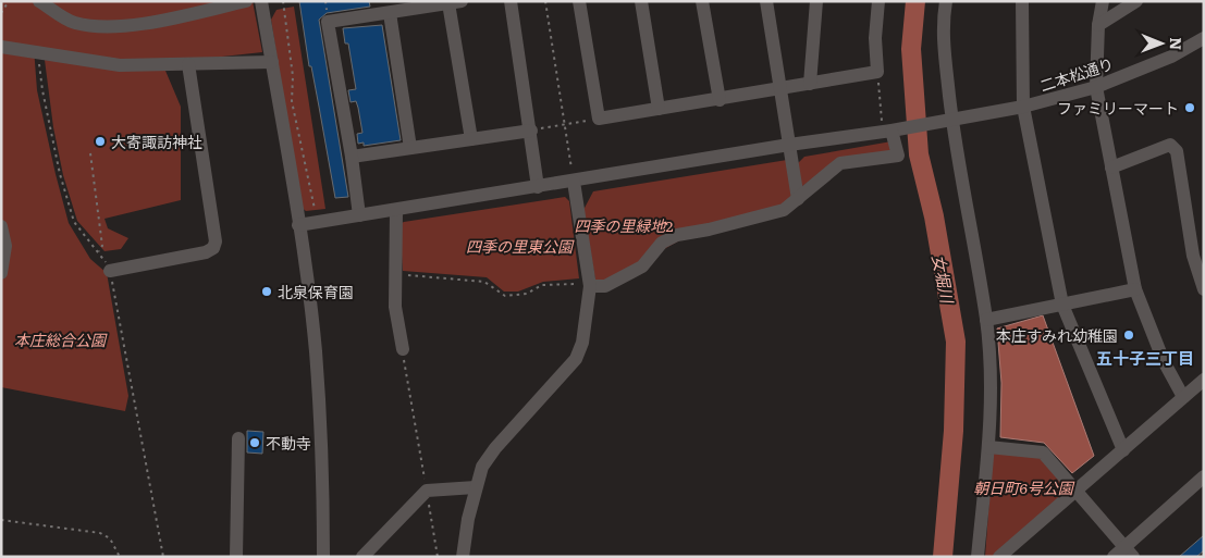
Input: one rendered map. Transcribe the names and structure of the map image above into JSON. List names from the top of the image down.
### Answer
{
  "streets": {
    "street": ["二本松通り"]
  },
  "districts": ["五十子三丁目"],
  "water": ["女堀川"],
  "parks": [
    "四季の里緑地2",
    "四季の里東公園",
    "本庄総合公園",
    "朝日町6号公園"
  ],
  "places": [
    "ファミリーマート",
    "大寄諏訪神社",
    "北泉保育園",
    "本庄すみれ幼稚園",
    "不動寺"
  ],
  "north": "right"
}
